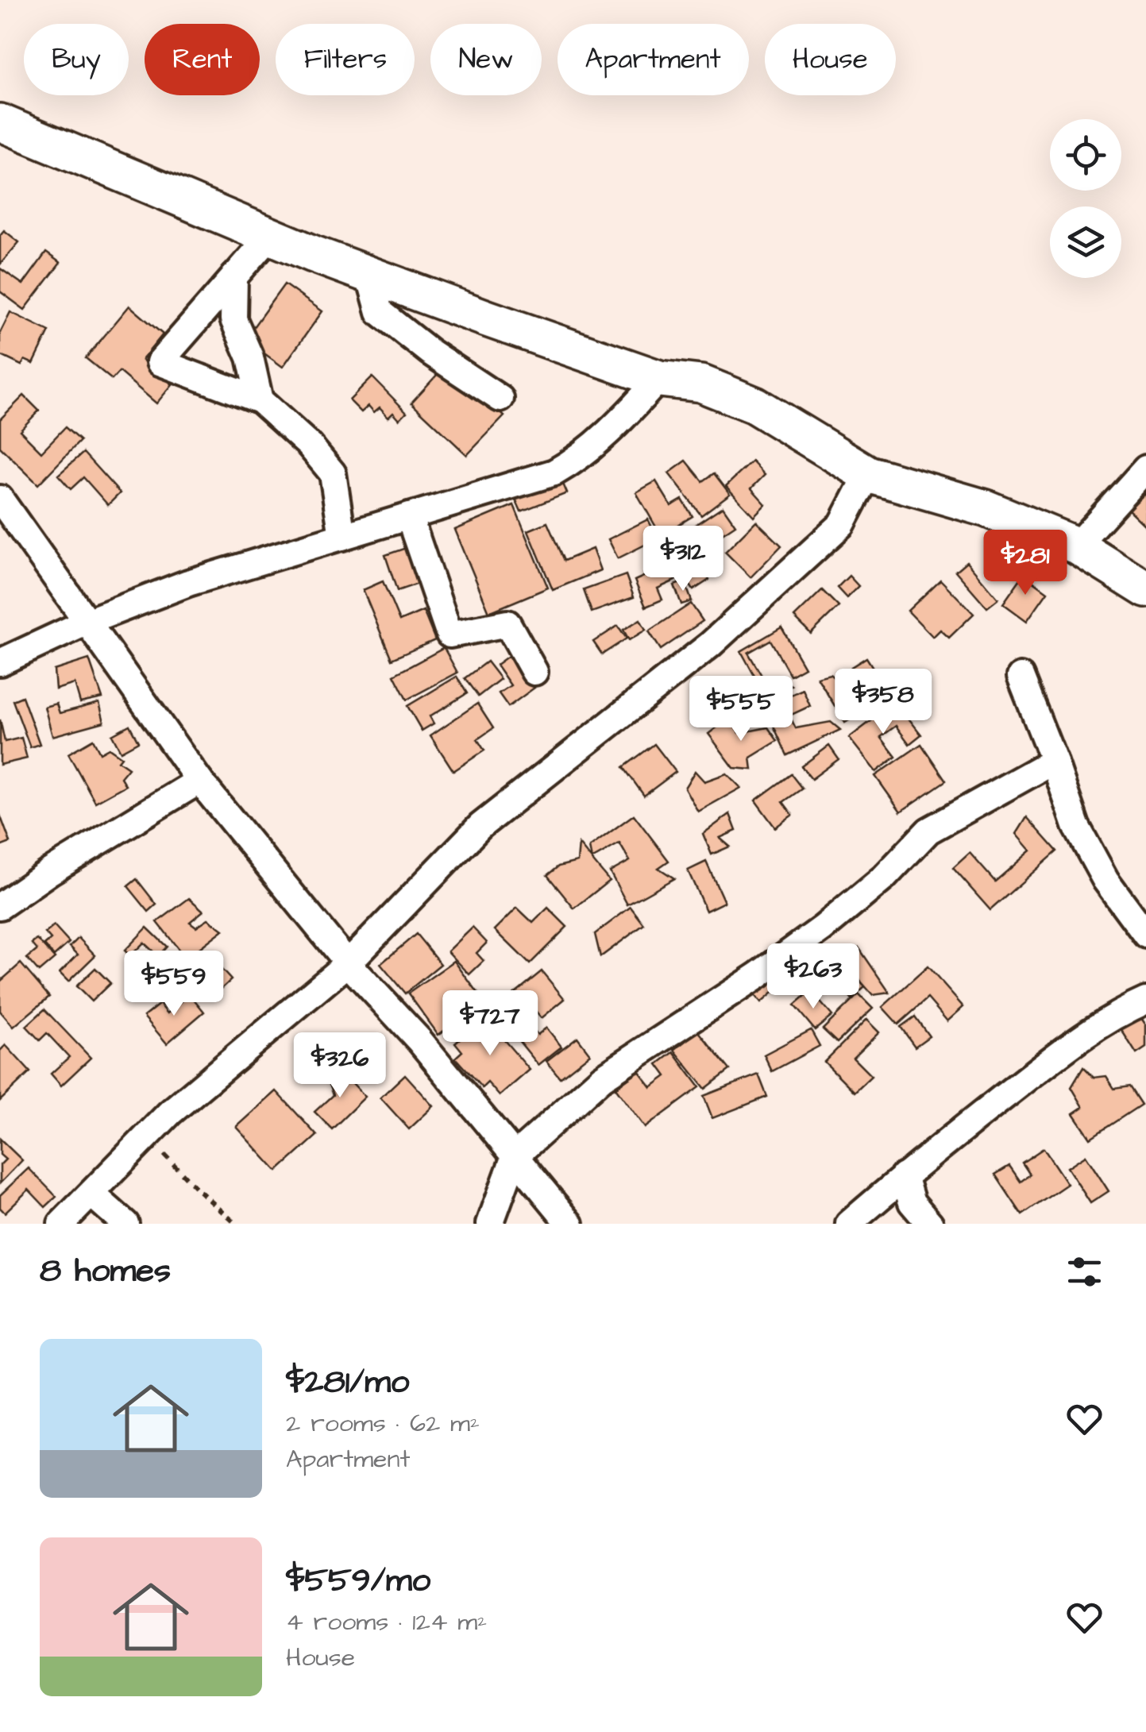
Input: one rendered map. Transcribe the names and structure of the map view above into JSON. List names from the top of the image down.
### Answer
{
  "page": {
    "chip": [
      "Buy",
      "Rent",
      "Filters",
      "New",
      "Apartment",
      "House"
    ],
    "price": [
      "$312",
      "$281",
      "$358",
      "$555",
      "$263",
      "$559",
      "$727",
      "$326"
    ],
    "heading": "8 homes",
    "list": [
      {
        "name": "$281/mo",
        "note": "2 rooms · 62 m² · Apartment"
      },
      {
        "name": "$559/mo",
        "note": "4 rooms · 124 m² · House"
      }
    ]
  }
}
